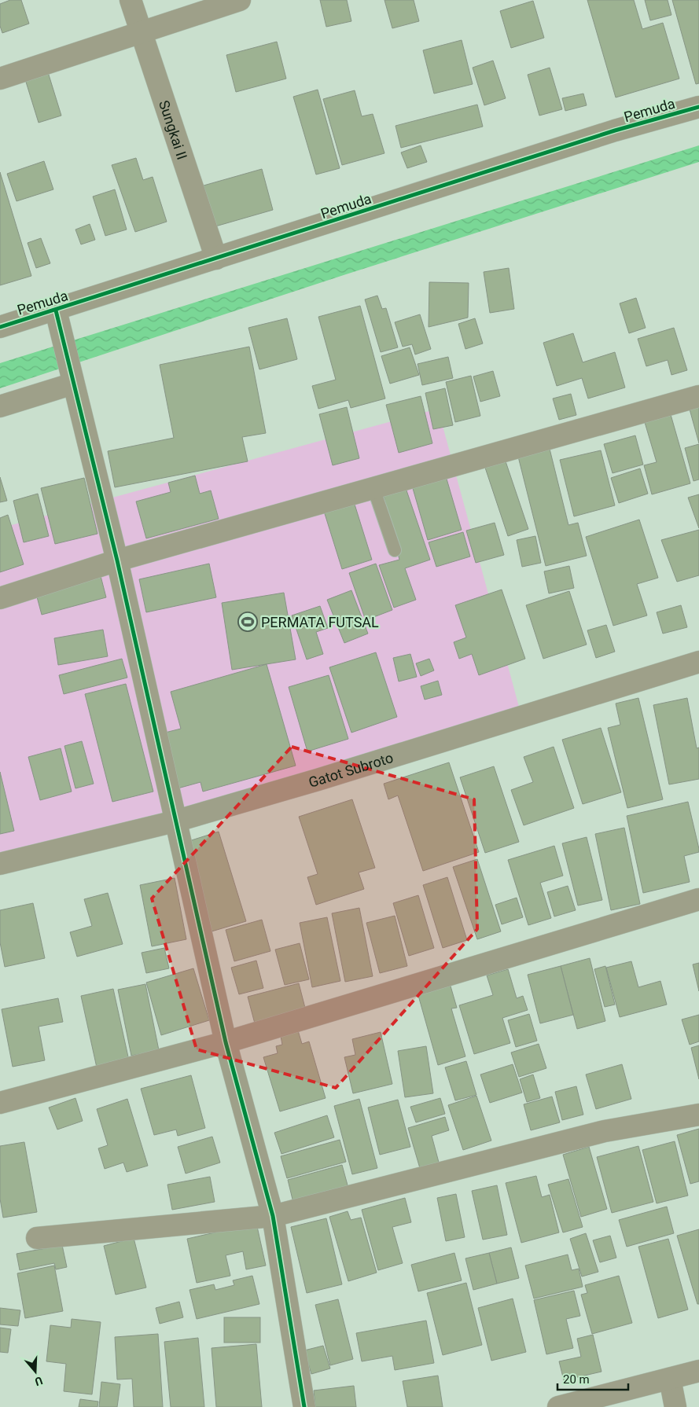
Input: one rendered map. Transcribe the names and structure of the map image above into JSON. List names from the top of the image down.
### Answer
{
  "streets": {
    "street": ["Pemuda", "Sungkai II", "Gatot Subroto"]
  },
  "crossings": [
    ["Pemuda", "Sungkai II"]
  ],
  "places": {
    "sports": ["PERMATA FUTSAL"]
  },
  "scale_bar": "20 m",
  "north": "bottom"
}
